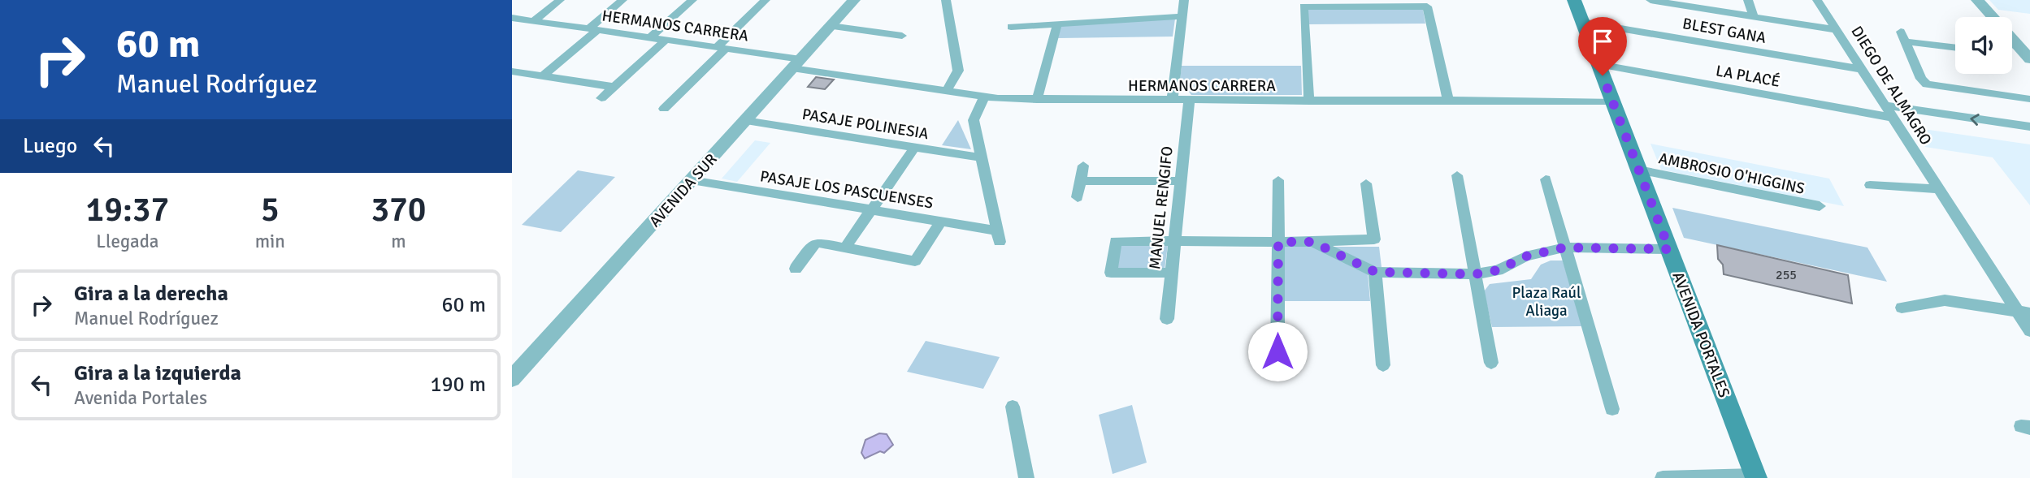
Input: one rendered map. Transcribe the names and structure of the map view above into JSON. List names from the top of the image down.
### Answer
{
  "streets": {
    "main road": ["AVENIDA PORTALES"],
    "street": [
      "HERMANOS CARRERA",
      "BLEST GANA",
      "LA PLACÉ",
      "DIEGO DE ALMAGRO",
      "PASAJE POLINESIA",
      "AMBROSIO O'HIGGINS",
      "PASAJE LOS PASCUENSES",
      "AVENIDA SUR",
      "MANUEL RENGIFO"
    ]
  },
  "crossings": [
    ["HERMANOS CARRERA", "AVENIDA SUR"],
    ["HERMANOS CARRERA", "MANUEL RENGIFO"],
    ["HERMANOS CARRERA", "AVENIDA PORTALES"],
    ["BLEST GANA", "DIEGO DE ALMAGRO"],
    ["BLEST GANA", "AVENIDA PORTALES"],
    ["LA PLACÉ", "DIEGO DE ALMAGRO"],
    ["LA PLACÉ", "AVENIDA PORTALES"],
    ["PASAJE POLINESIA", "PASAJE LOS PASCUENSES"],
    ["PASAJE POLINESIA", "AVENIDA SUR"],
    ["AMBROSIO O'HIGGINS", "AVENIDA PORTALES"],
    ["PASAJE LOS PASCUENSES", "AVENIDA SUR"]
  ],
  "parks": ["Plaza Raúl Aliaga"],
  "house_numbers": ["255"],
  "page": {
    "turn": ["60 m", "Manuel Rodríguez"],
    "then": "Luego",
    "eta": [
      "19:37",
      "Llegada",
      "5",
      "min",
      "370",
      "m"
    ],
    "list": [
      {
        "name": "Gira a la derecha",
        "note": "Manuel Rodríguez",
        "value": "60 m"
      },
      {
        "name": "Gira a la izquierda",
        "note": "Avenida Portales",
        "value": "190 m"
      }
    ]
  }
}
